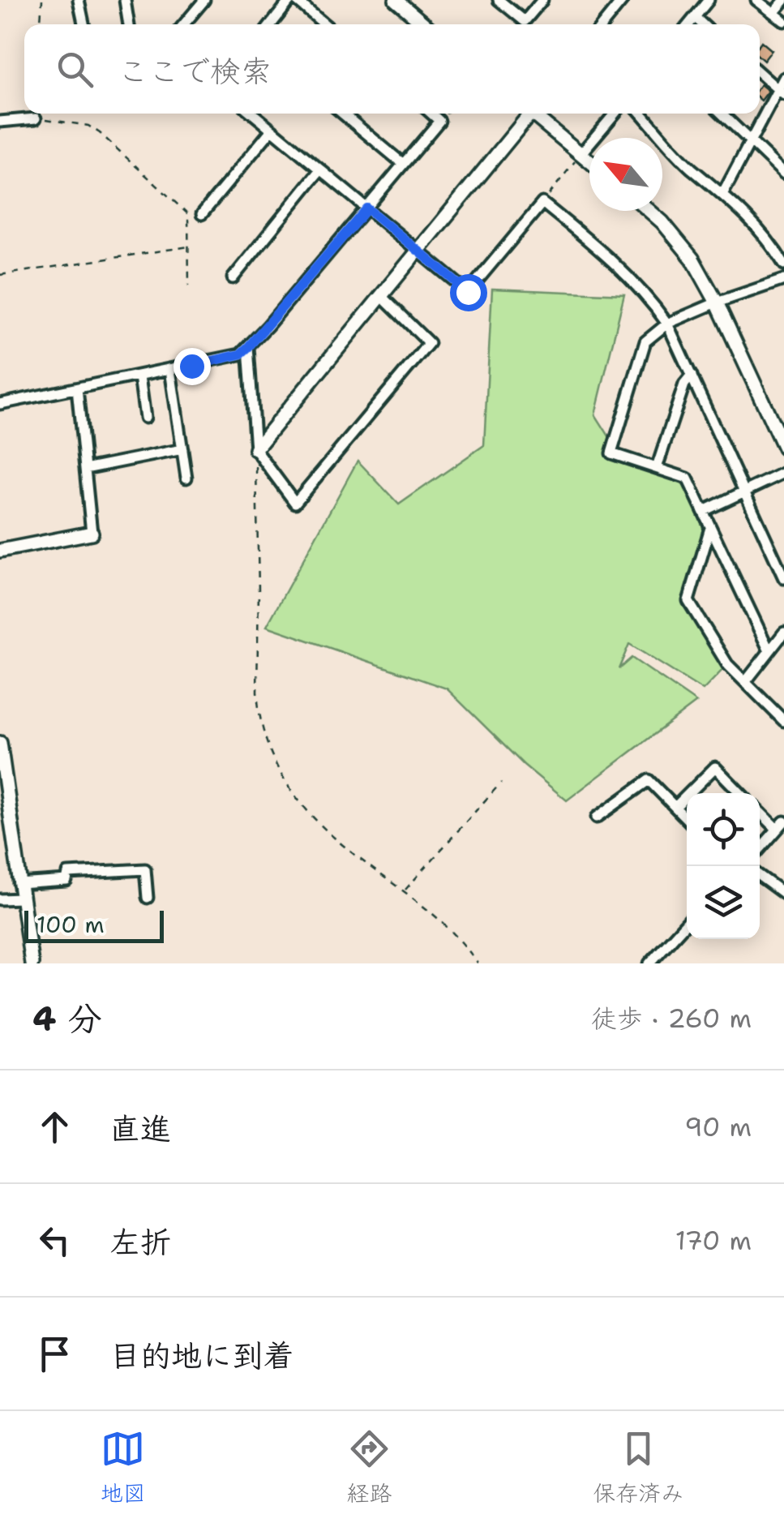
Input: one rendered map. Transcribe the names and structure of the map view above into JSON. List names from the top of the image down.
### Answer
{
  "scale_bar": "100 m",
  "north": "top left",
  "page": {
    "search": "ここで検索",
    "scale": "100 m",
    "heading": ["4 分", "徒歩 · 260 m"],
    "list": [
      ["直進", "90 m"],
      ["左折", "170 m"],
      "目的地に到着"
    ],
    "nav": ["地図", "経路", "保存済み"]
  }
}
